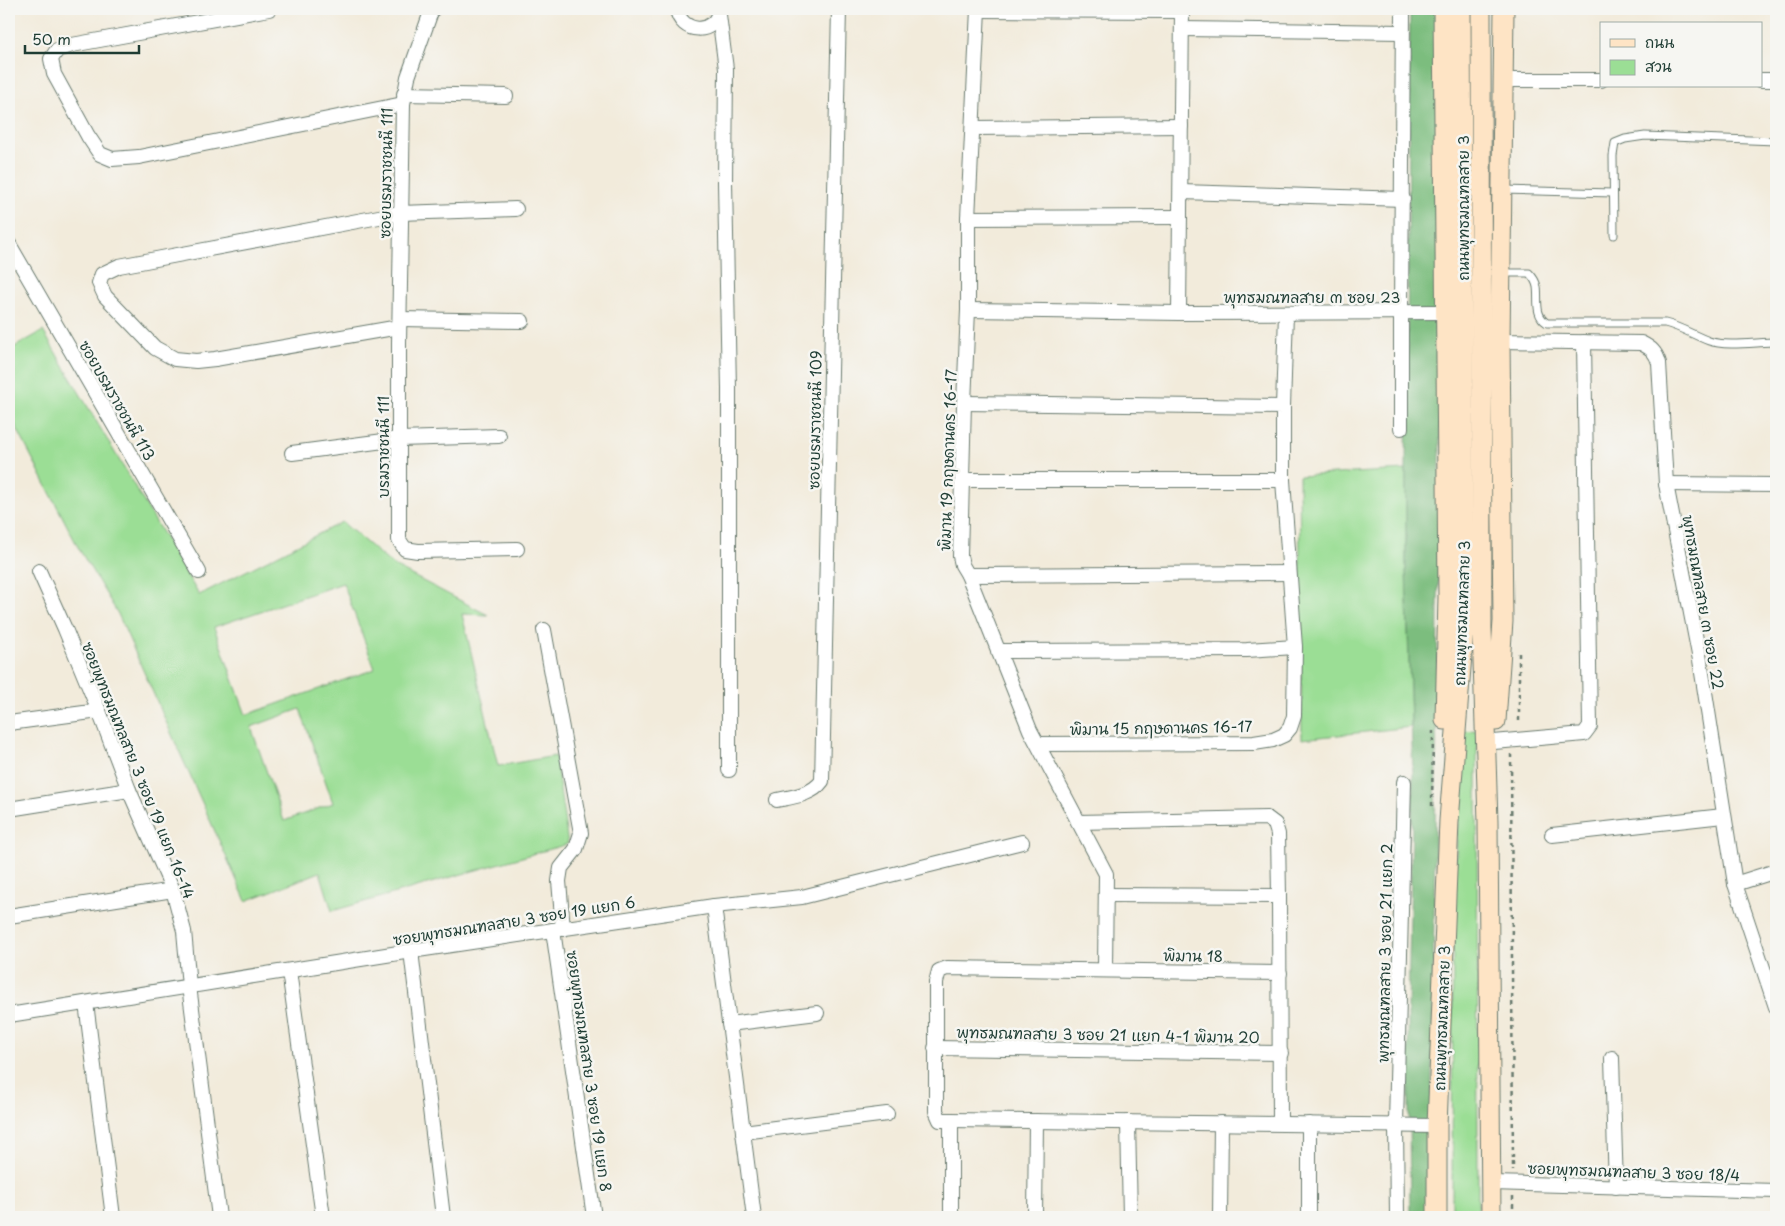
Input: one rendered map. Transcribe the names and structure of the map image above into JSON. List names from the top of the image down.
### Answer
{
  "streets": {
    "main road": ["ถนนพุทธมณฑลสาย 3"],
    "street": [
      "ซอยบรมราชชนนี 111",
      "พุทธมณฑลสาย ๓ ซอย 23",
      "ซอยบรมราชชนนี 113",
      "ซอยบรมราชชนนี 109",
      "บรมราชชนนี 111",
      "พิมาน 19 กฤษดานคร 16-17",
      "พุทธมณฑลสาย ๓ ซอย 22",
      "พิมาน 15 กฤษดานคร 16-17",
      "ซอยพุทธมณฑลสาย 3 ซอย 19 แยก 16-14",
      "ซอยพุทธมณฑลสาย 3 ซอย 19 แยก 6",
      "พุทธมณฑลสาย 3 ซอย 21 แยก 2",
      "พิมาน 18",
      "พุทธมณฑลสาย 3 ซอย 21 แยก 4-1 พิมาน 20",
      "ซอยพุทธมณฑลสาย 3 ซอย 19 แยก 8",
      "ซอยพุทธมณฑลสาย 3 ซอย 18/4"
    ]
  },
  "crossings": [
    ["ซอยบรมราชชนนี 111", "บรมราชชนนี 111"],
    ["ถนนพุทธมณฑลสาย 3", "ซอยพุทธมณฑลสาย 3 ซอย 18/4"],
    ["พุทธมณฑลสาย ๓ ซอย 23", "พิมาน 19 กฤษดานคร 16-17"],
    ["พิมาน 19 กฤษดานคร 16-17", "พิมาน 15 กฤษดานคร 16-17"],
    ["พิมาน 19 กฤษดานคร 16-17", "พิมาน 18"],
    ["ซอยพุทธมณฑลสาย 3 ซอย 19 แยก 16-14", "ซอยพุทธมณฑลสาย 3 ซอย 19 แยก 6"],
    ["ซอยพุทธมณฑลสาย 3 ซอย 19 แยก 6", "ซอยพุทธมณฑลสาย 3 ซอย 19 แยก 8"],
    ["พิมาน 18", "พุทธมณฑลสาย 3 ซอย 21 แยก 4-1 พิมาน 20"]
  ],
  "legend": ["ถนน", "สวน"],
  "scale_bar": "50 m"
}
